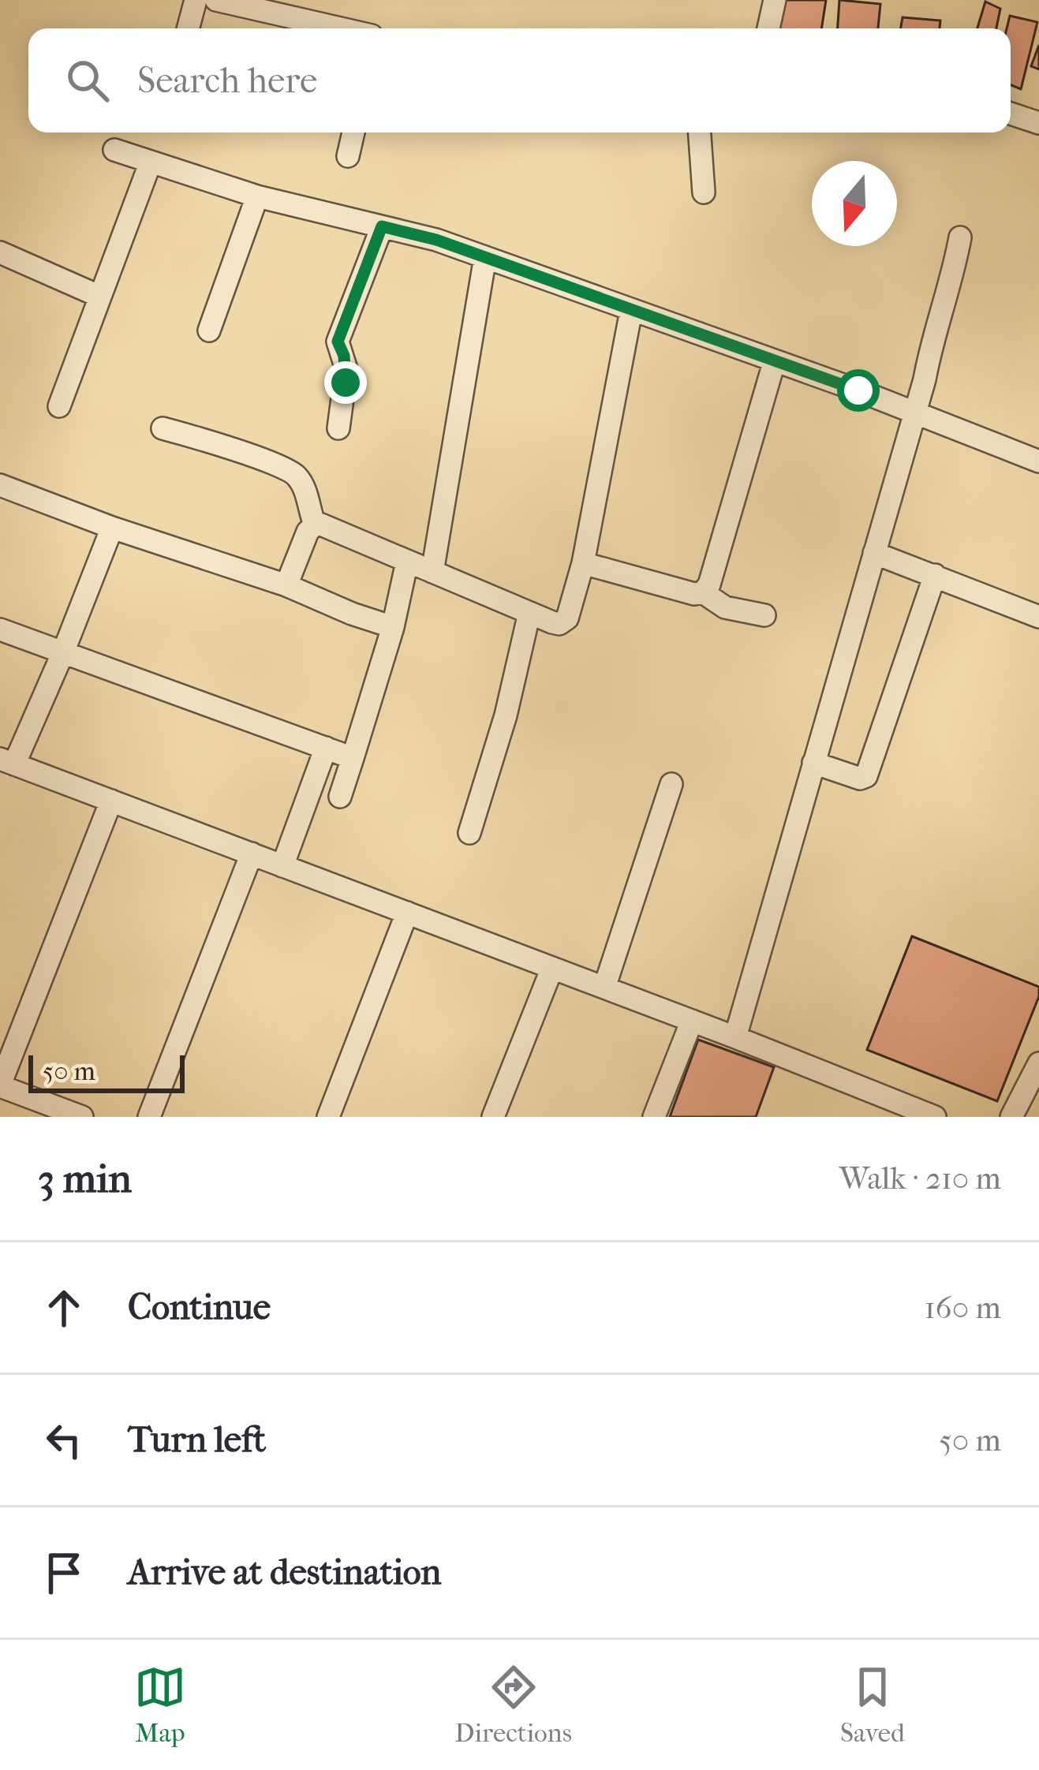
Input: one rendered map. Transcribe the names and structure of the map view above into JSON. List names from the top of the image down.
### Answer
{
  "scale_bar": "50 m",
  "north": "bottom",
  "page": {
    "search": "Search here",
    "scale": "50 m",
    "heading": ["3 min", "Walk · 210 m"],
    "list": [
      ["Continue", "160 m"],
      ["Turn left", "50 m"],
      "Arrive at destination"
    ],
    "nav": ["Map", "Directions", "Saved"]
  }
}
